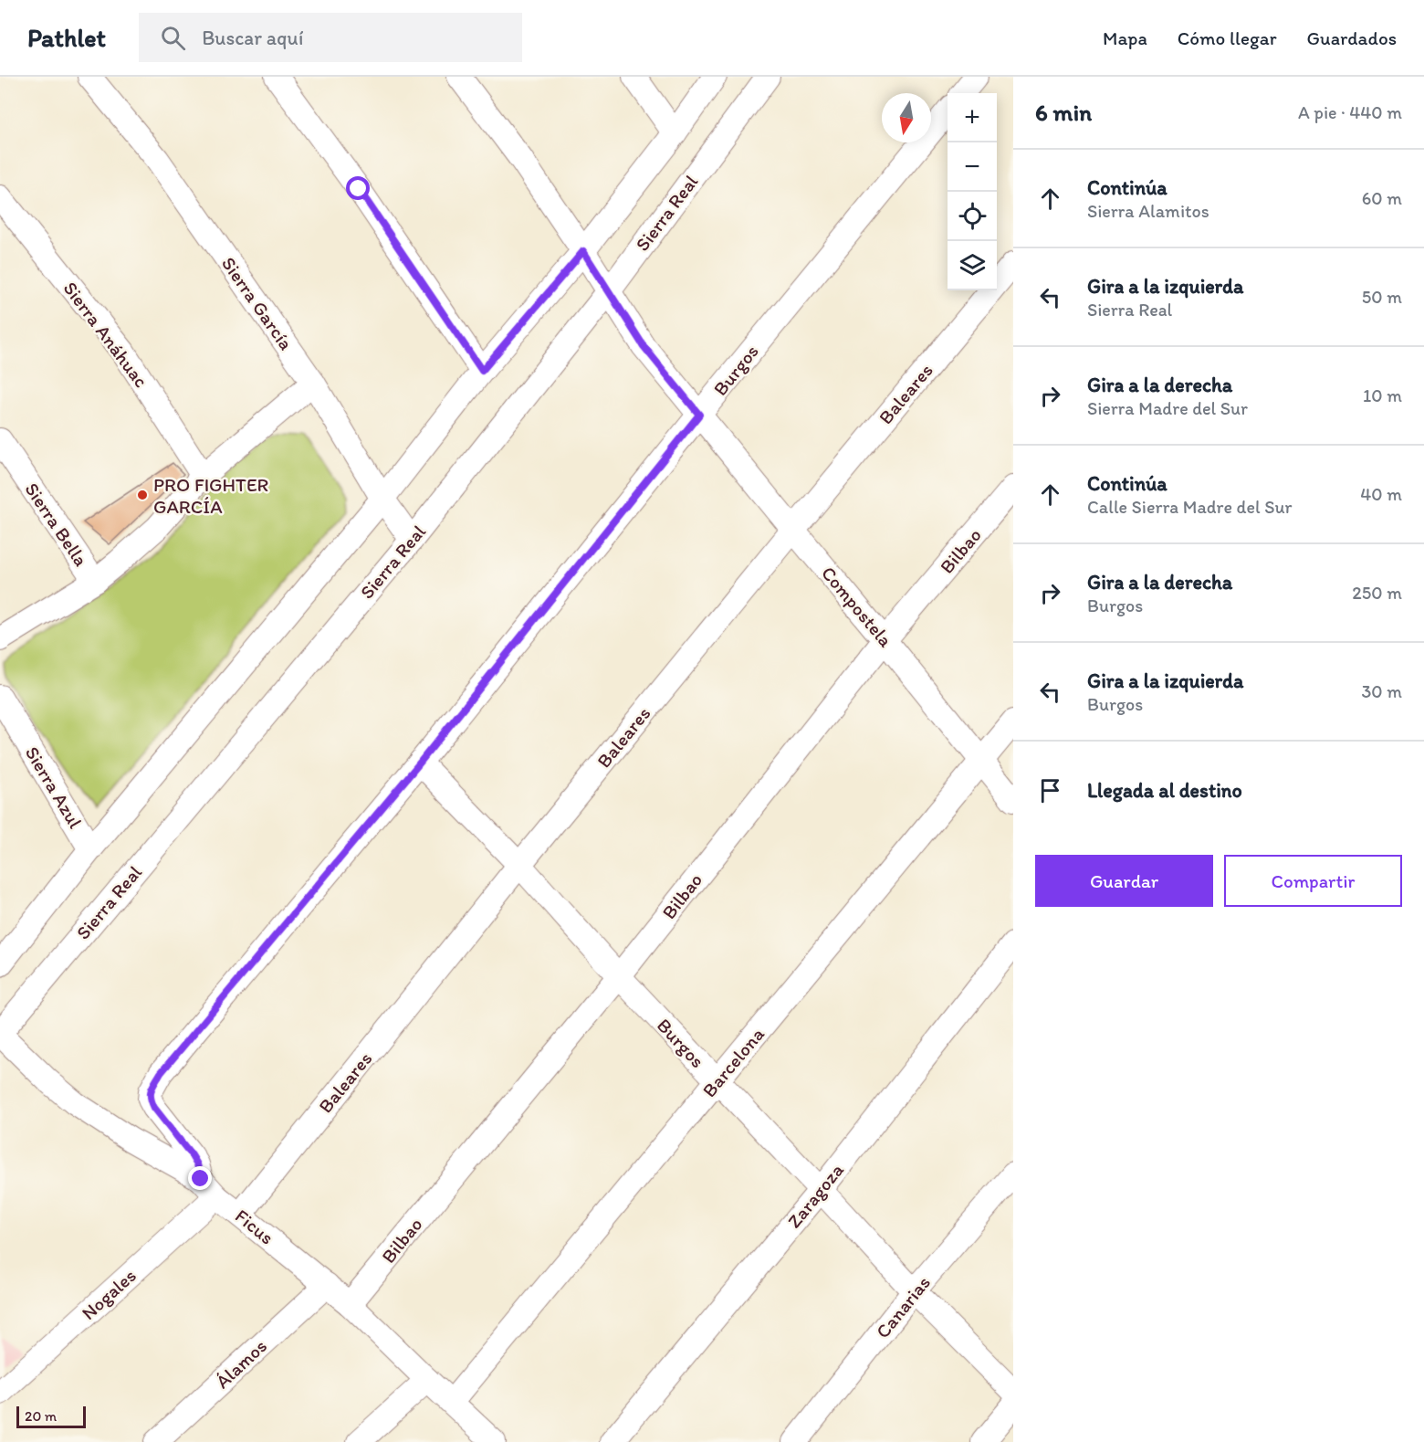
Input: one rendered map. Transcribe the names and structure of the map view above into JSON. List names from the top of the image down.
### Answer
{
  "streets": {
    "street": [
      "Sierra Real",
      "Sierra García",
      "Sierra Anáhuac",
      "Burgos",
      "Baleares",
      "Sierra Bella",
      "Bilbao",
      "Compostela",
      "Sierra Azul",
      "Barcelona",
      "Zaragoza",
      "Ficus",
      "Nogales",
      "Canarias",
      "Álamos"
    ]
  },
  "crossings": [
    ["Sierra Real", "Sierra García"],
    ["Sierra Real", "Compostela"],
    ["Sierra Real", "Ficus"],
    ["Burgos", "Baleares"],
    ["Burgos", "Bilbao"],
    ["Burgos", "Compostela"],
    ["Burgos", "Barcelona"],
    ["Burgos", "Zaragoza"],
    ["Burgos", "Ficus"],
    ["Burgos", "Canarias"],
    ["Baleares", "Compostela"],
    ["Baleares", "Ficus"],
    ["Bilbao", "Compostela"],
    ["Bilbao", "Ficus"],
    ["Compostela", "Barcelona"],
    ["Barcelona", "Ficus"],
    ["Ficus", "Nogales"],
    ["Ficus", "Álamos"]
  ],
  "places": ["PRO FIGHTER GARCÍA"],
  "scale_bar": "20 m",
  "north": "bottom",
  "page": {
    "header": "Pathlet",
    "search": "Buscar aquí",
    "nav": ["Mapa", "Cómo llegar", "Guardados"],
    "heading": ["6 min", "A pie · 440 m"],
    "map_buttons": ["+", "−"],
    "list": [
      ["Continúa", "Sierra Alamitos", "60 m"],
      ["Gira a la izquierda", "Sierra Real", "50 m"],
      ["Gira a la derecha", "Sierra Madre del Sur", "10 m"],
      ["Continúa", "Calle Sierra Madre del Sur", "40 m"],
      ["Gira a la derecha", "Burgos", "250 m"],
      ["Gira a la izquierda", "Burgos", "30 m"],
      "Llegada al destino"
    ],
    "buttons": ["Guardar", "Compartir"],
    "scale": "20 m"
  }
}
